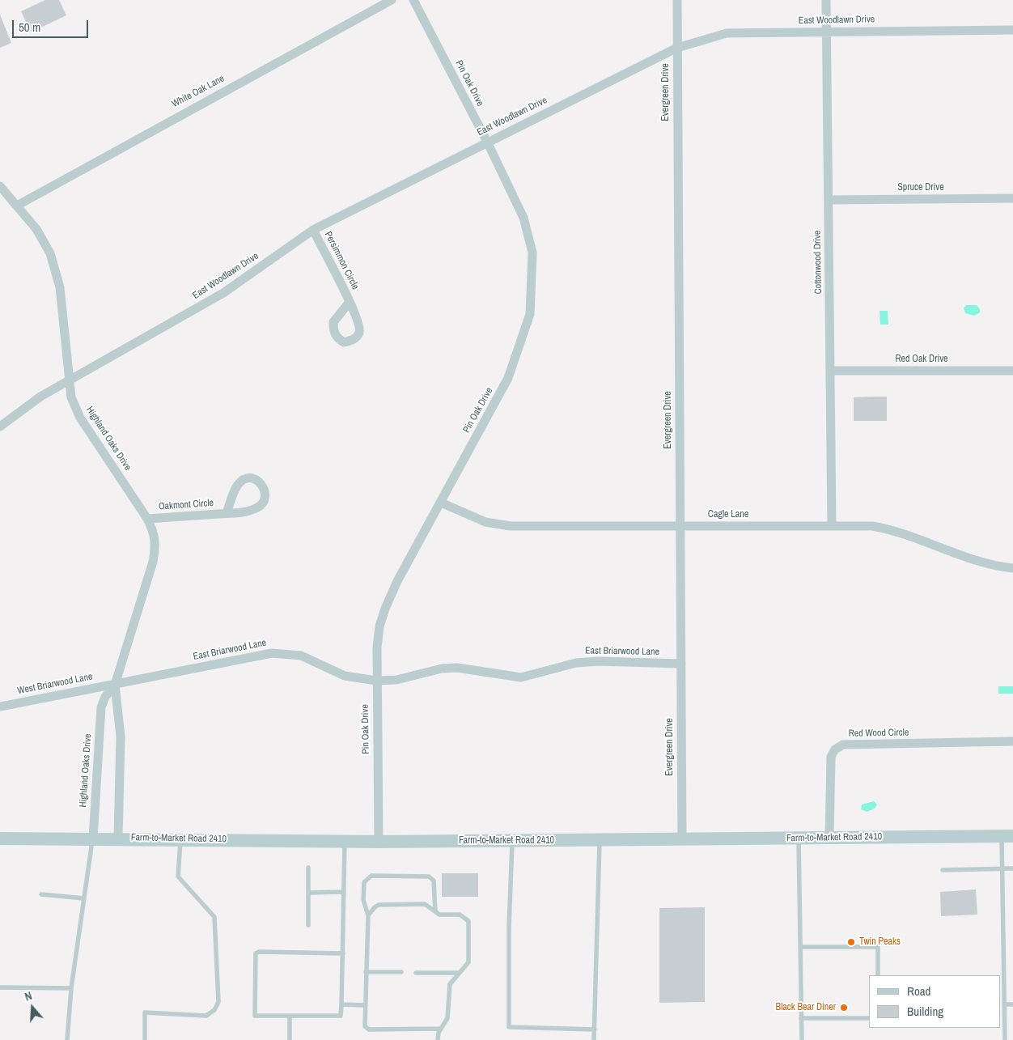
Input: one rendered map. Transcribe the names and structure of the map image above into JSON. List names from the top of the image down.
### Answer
{
  "streets": {
    "main road": ["Farm-to-Market Road 2410"],
    "street": [
      "East Woodlawn Drive",
      "Pin Oak Drive",
      "White Oak Lane",
      "Evergreen Drive",
      "Spruce Drive",
      "Persimmon Circle",
      "Cottonwood Drive",
      "Red Oak Drive",
      "Highland Oaks Drive",
      "Oakmont Circle",
      "Cagle Lane",
      "East Briarwood Lane",
      "West Briarwood Lane",
      "Red Wood Circle"
    ]
  },
  "crossings": [
    ["East Woodlawn Drive", "Pin Oak Drive"],
    ["East Woodlawn Drive", "Evergreen Drive"],
    ["East Woodlawn Drive", "Persimmon Circle"],
    ["East Woodlawn Drive", "Cottonwood Drive"],
    ["East Woodlawn Drive", "Highland Oaks Drive"],
    ["Pin Oak Drive", "Cagle Lane"],
    ["Pin Oak Drive", "East Briarwood Lane"],
    ["Pin Oak Drive", "Farm-to-Market Road 2410"],
    ["White Oak Lane", "Highland Oaks Drive"],
    ["Evergreen Drive", "Cagle Lane"],
    ["Evergreen Drive", "East Briarwood Lane"],
    ["Evergreen Drive", "Farm-to-Market Road 2410"],
    ["Spruce Drive", "Cottonwood Drive"],
    ["Cottonwood Drive", "Red Oak Drive"],
    ["Cottonwood Drive", "Cagle Lane"],
    ["Highland Oaks Drive", "Oakmont Circle"],
    ["Highland Oaks Drive", "East Briarwood Lane"],
    ["Highland Oaks Drive", "West Briarwood Lane"],
    ["Highland Oaks Drive", "Farm-to-Market Road 2410"],
    ["East Briarwood Lane", "West Briarwood Lane"],
    ["Red Wood Circle", "Farm-to-Market Road 2410"]
  ],
  "places": ["Twin Peaks", "Black Bear Diner"],
  "legend": ["Road", "Building"],
  "scale_bar": "50 m",
  "north": "top"
}
